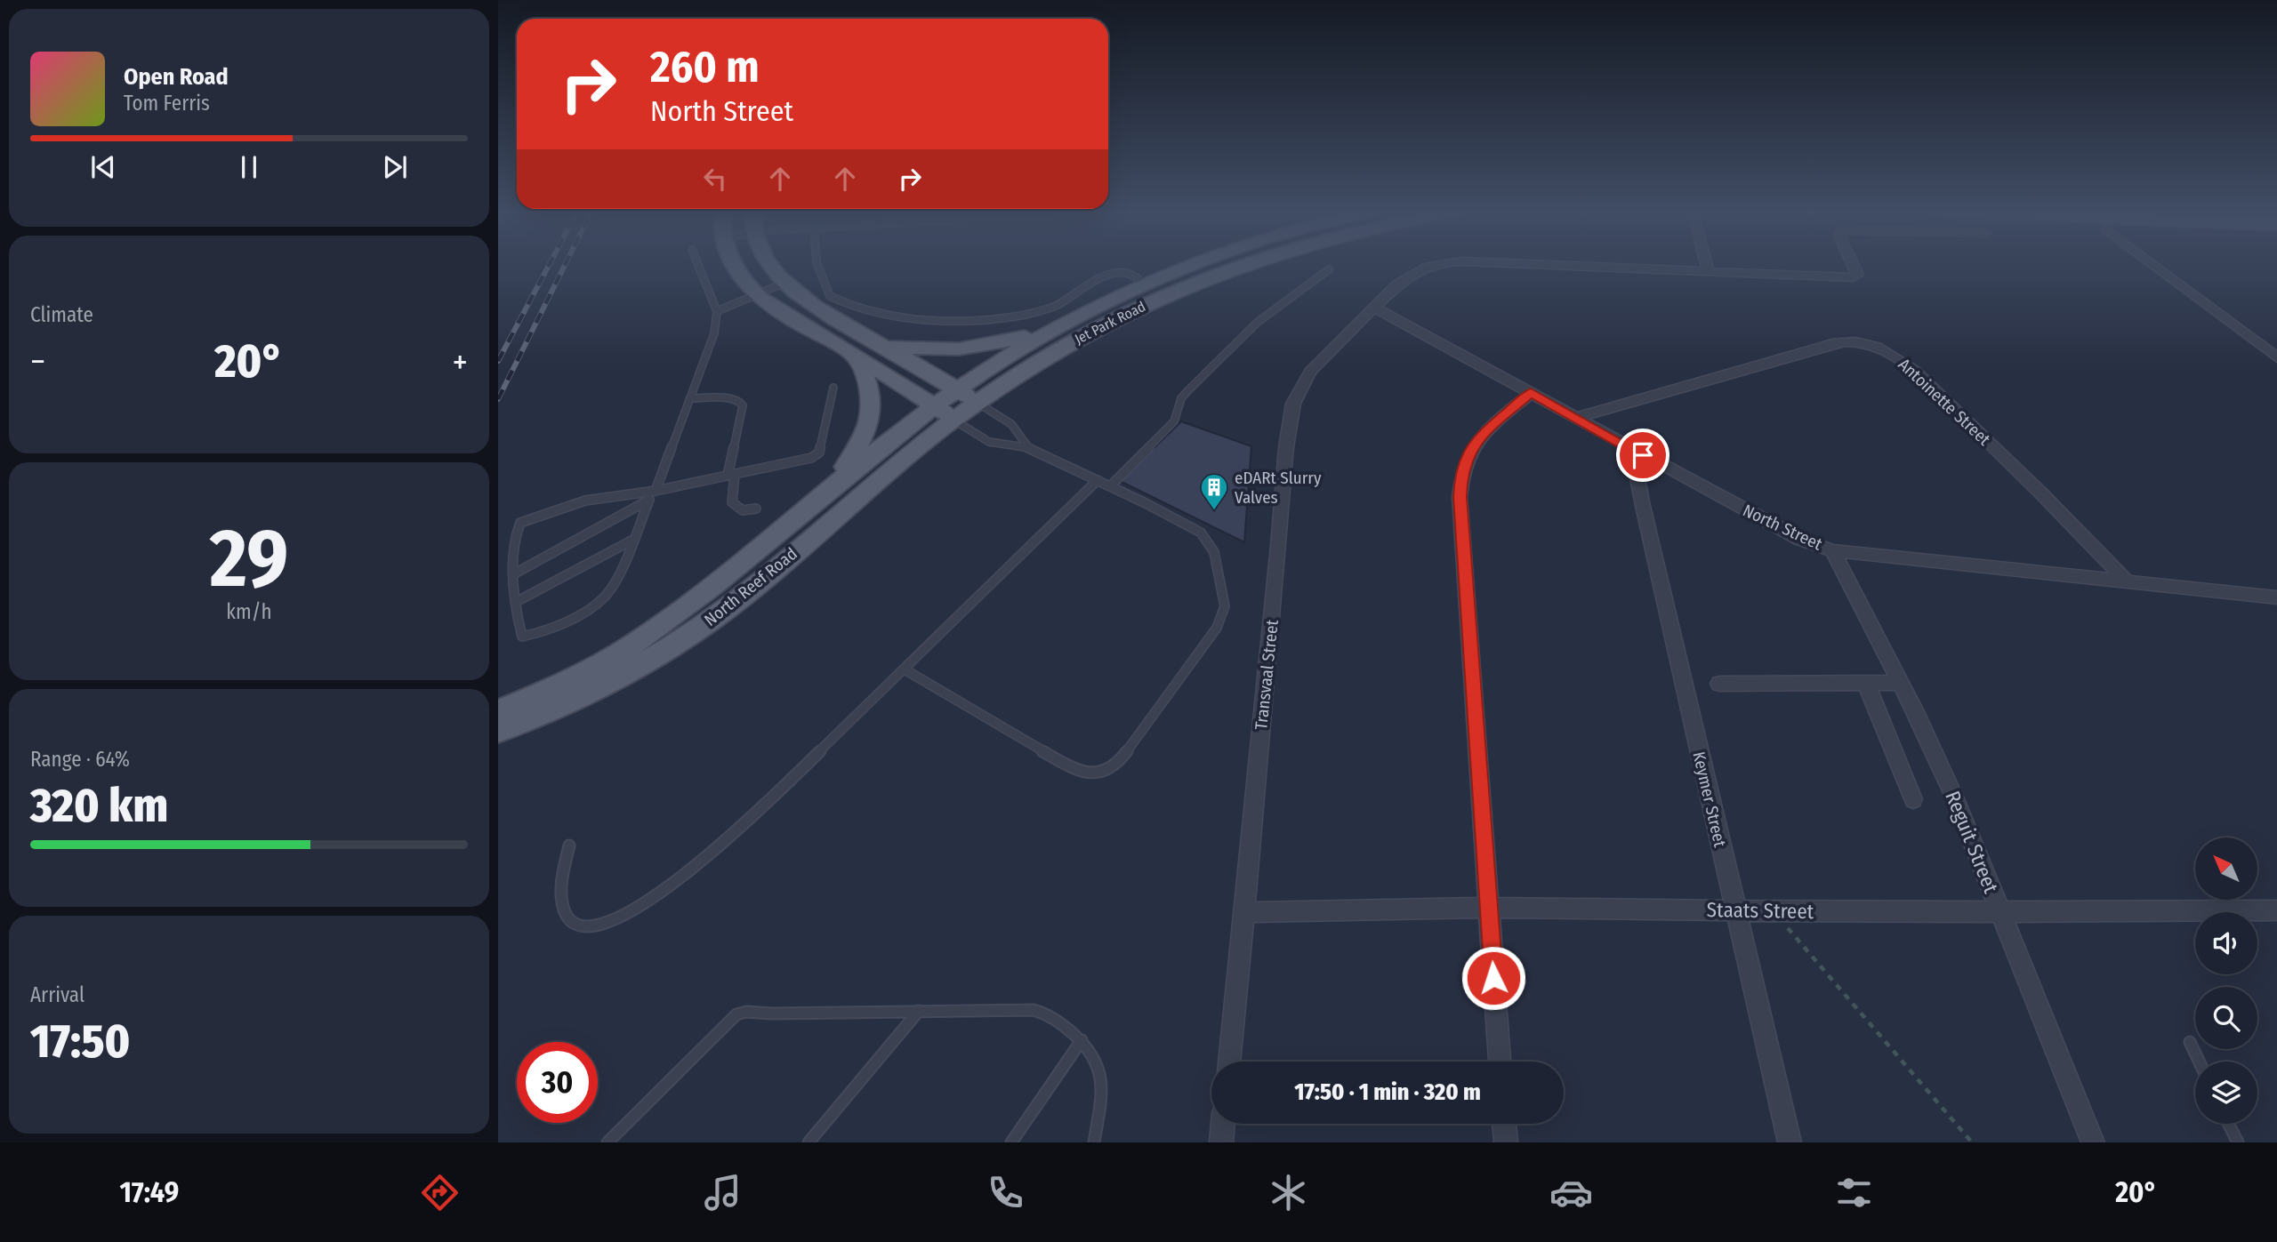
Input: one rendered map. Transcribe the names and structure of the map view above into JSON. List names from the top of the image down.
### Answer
{
  "streets": {
    "main road": ["Jet Park Road", "North Reef Road"],
    "street": [
      "Antoinette Street",
      "North Street",
      "Transvaal Street",
      "Keymer Street",
      "Reguit Street",
      "Staats Street"
    ]
  },
  "crossings": [
    ["Jet Park Road", "North Reef Road"],
    ["Antoinette Street", "North Street"],
    ["North Street", "Transvaal Street"],
    ["North Street", "Keymer Street"],
    ["North Street", "Reguit Street"],
    ["Transvaal Street", "Staats Street"],
    ["Keymer Street", "Staats Street"],
    ["Reguit Street", "Staats Street"]
  ],
  "places": {
    "building": ["eDARt Slurry Valves"]
  },
  "north": "top left",
  "page": {
    "turn": ["260 m", "North Street"],
    "song": ["Open Road", "Tom Ferris"],
    "tile": [
      "Climate",
      ["29", "km/h"],
      ["Range · 64%", "320 km"],
      ["Arrival", "17:50"]
    ],
    "heat": ["−", "20°", "+"],
    "limit": "30",
    "trip": "17:50 · 1 min · 320 m",
    "tabs": ["17:49", "20°"]
  }
}
